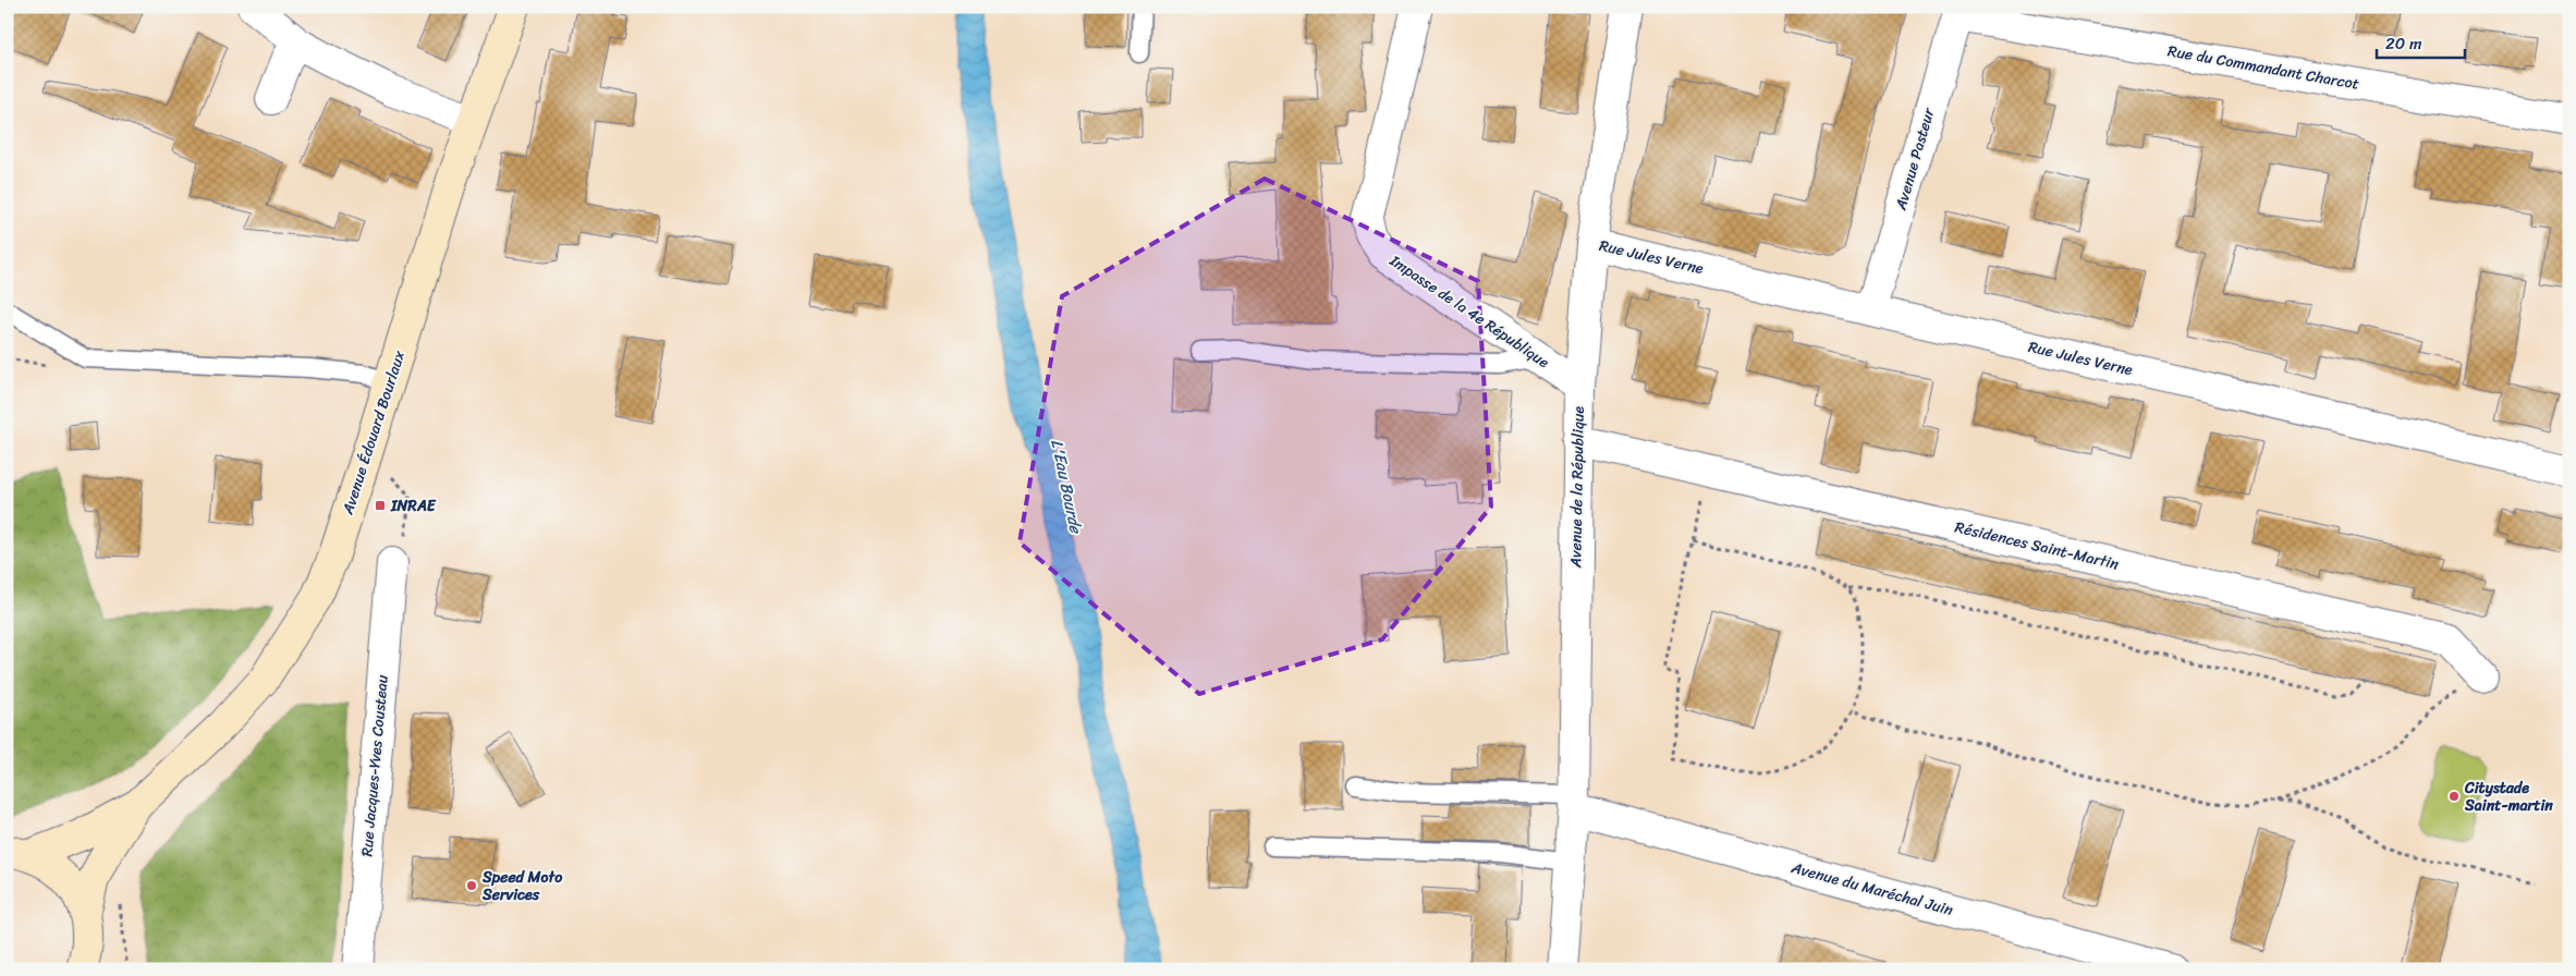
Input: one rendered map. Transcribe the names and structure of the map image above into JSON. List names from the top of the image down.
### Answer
{
  "streets": {
    "street": [
      "Rue du Commandant Charcot",
      "Avenue Pasteur",
      "Rue Jules Verne",
      "Impasse de la 4e République",
      "Avenue Édouard Bourlaux",
      "Avenue de la République",
      "Résidences Saint-Martin",
      "Rue Jacques-Yves Cousteau",
      "Avenue du Maréchal Juin"
    ]
  },
  "crossings": [
    ["Rue du Commandant Charcot", "Avenue Pasteur"],
    ["Avenue Pasteur", "Rue Jules Verne"],
    ["Rue Jules Verne", "Avenue de la République"],
    ["Impasse de la 4e République", "Avenue de la République"],
    ["Avenue de la République", "Résidences Saint-Martin"],
    ["Avenue de la République", "Avenue du Maréchal Juin"]
  ],
  "water": ["L'Eau Bourde"],
  "places": {
    "transit": ["INRAE"],
    "other": ["Citystade Saint-martin", "Speed Moto Services"]
  },
  "scale_bar": "20 m"
}
